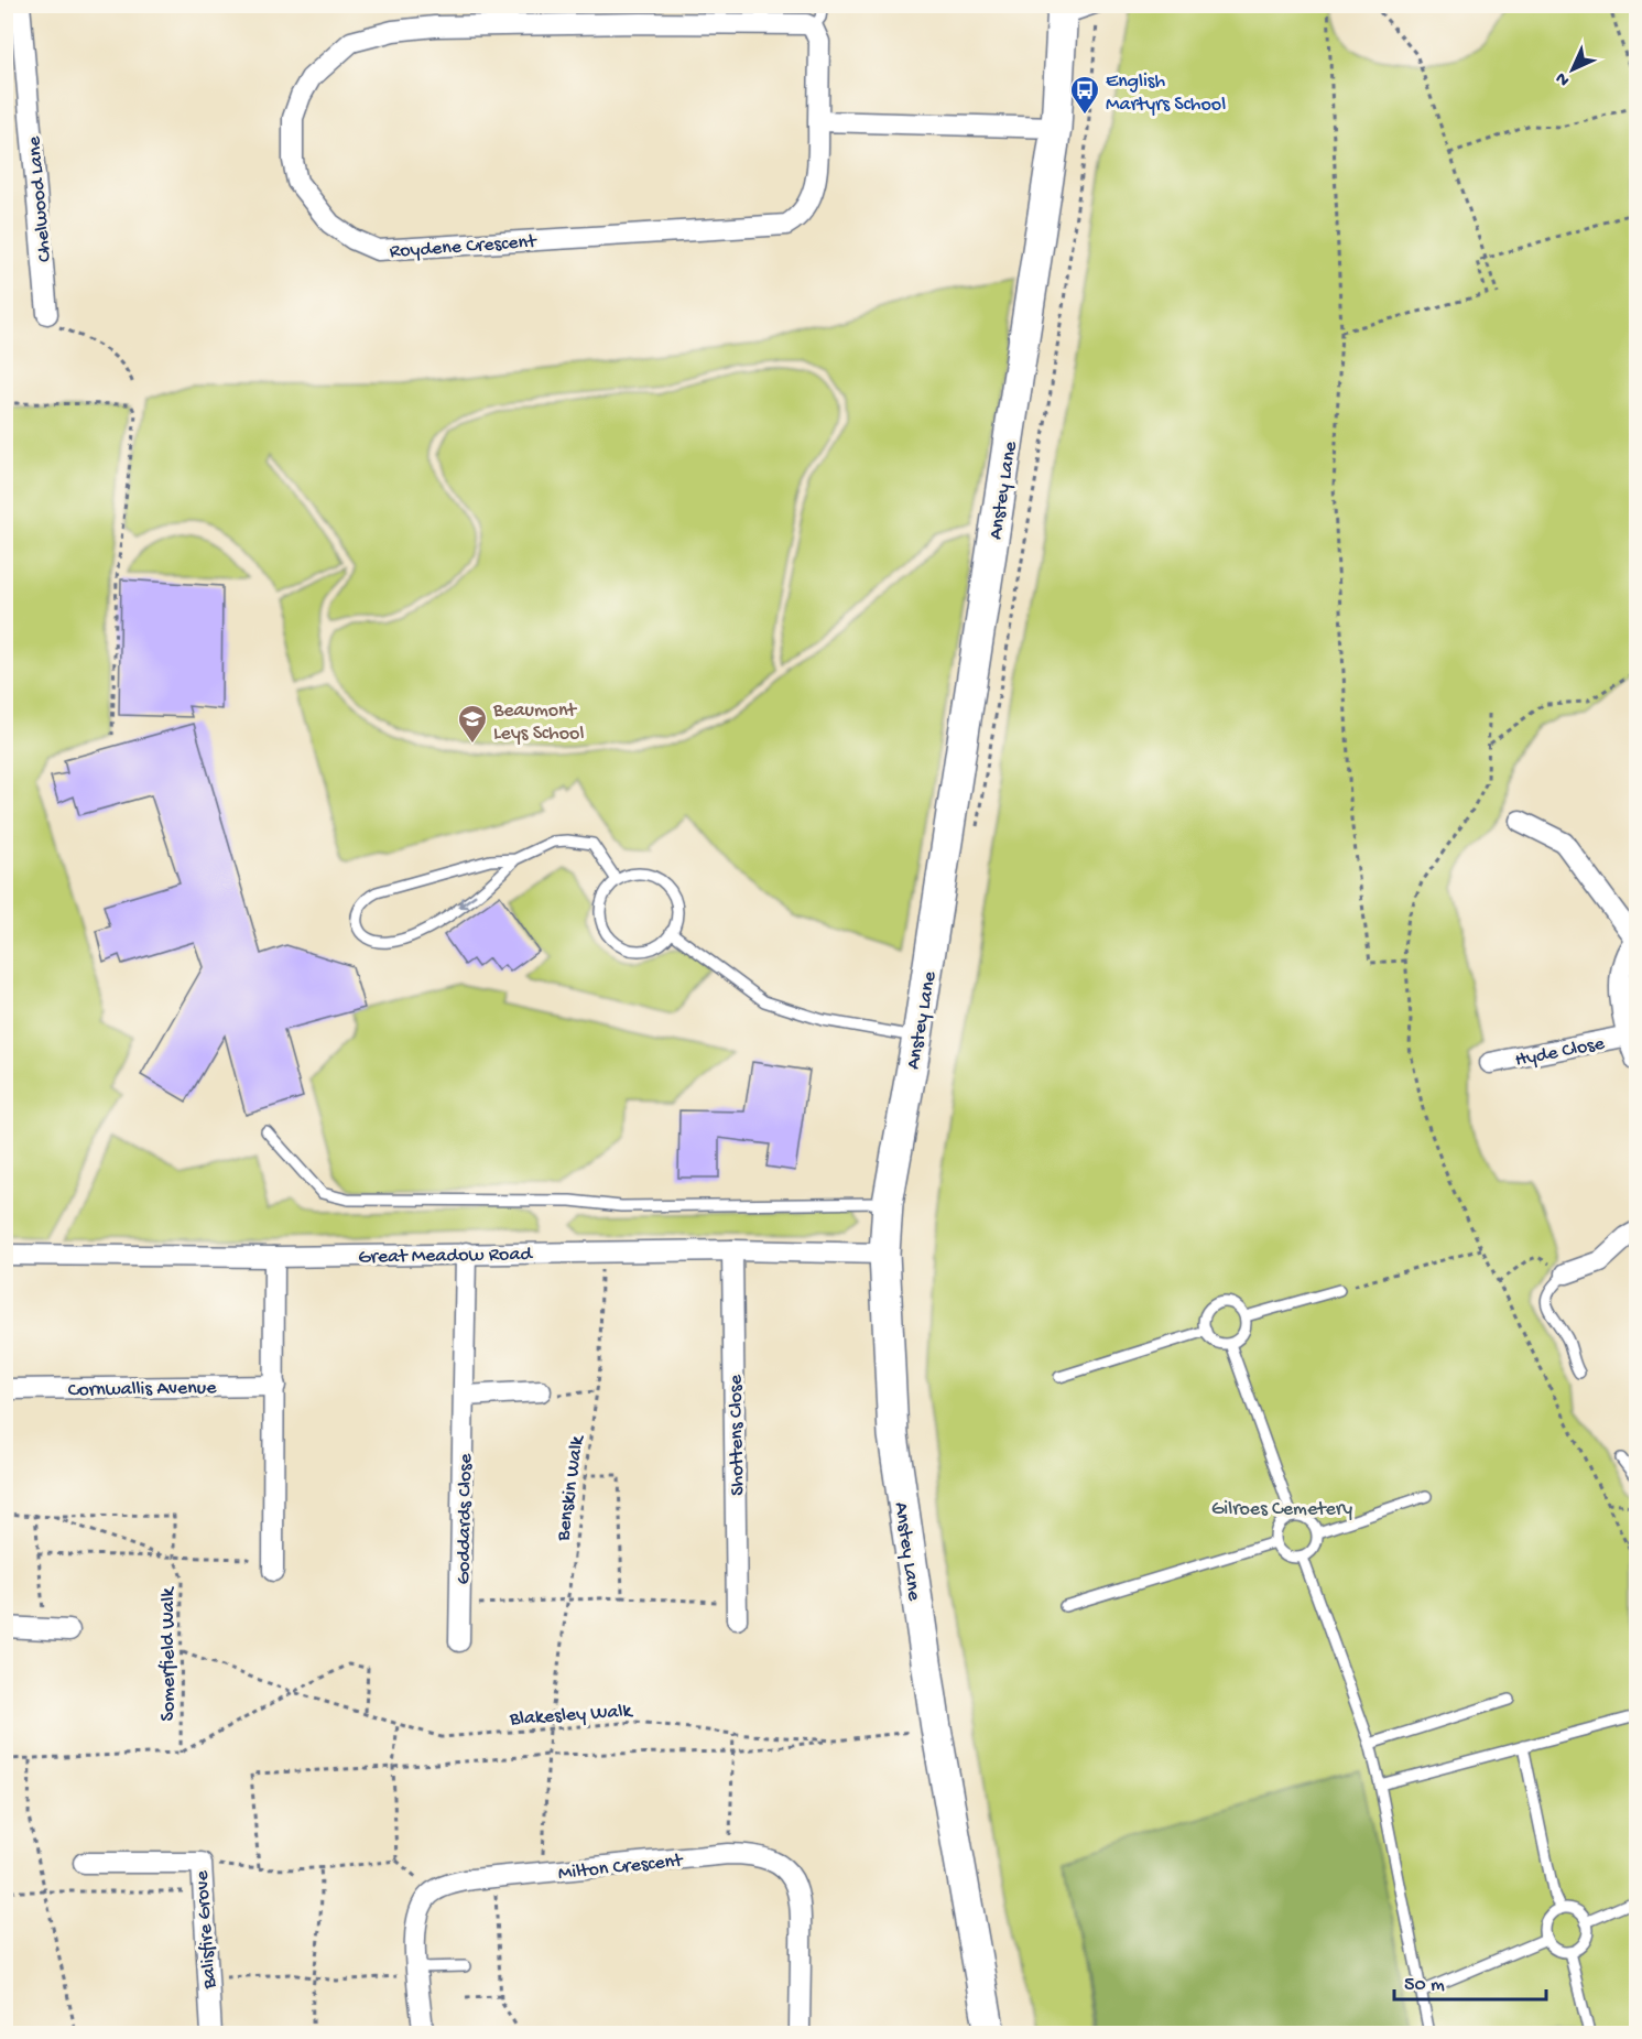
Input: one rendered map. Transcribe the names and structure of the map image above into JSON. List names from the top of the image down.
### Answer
{
  "streets": {
    "main road": ["Anstey Lane"],
    "street": [
      "Chelwood Lane",
      "Roydene Crescent",
      "Hyde Close",
      "Great Meadow Road",
      "Cornwallis Avenue",
      "Shottens Close",
      "Goddards Close",
      "Milton Crescent",
      "Balisfire Grove"
    ],
    "path": ["Benskin Walk", "Somerfield Walk", "Blakesley Walk"]
  },
  "crossings": [
    ["Anstey Lane", "Great Meadow Road"],
    ["Anstey Lane", "Blakesley Walk"],
    ["Great Meadow Road", "Shottens Close"],
    ["Great Meadow Road", "Benskin Walk"],
    ["Great Meadow Road", "Goddards Close"],
    ["Benskin Walk", "Blakesley Walk"],
    ["Benskin Walk", "Milton Crescent"],
    ["Somerfield Walk", "Blakesley Walk"]
  ],
  "parks": ["Gilroes Cemetery"],
  "places": {
    "bus stop": ["English Martyrs School"],
    "school or university": ["Beaumont Leys School"]
  },
  "scale_bar": "50 m",
  "north": "bottom left"
}
